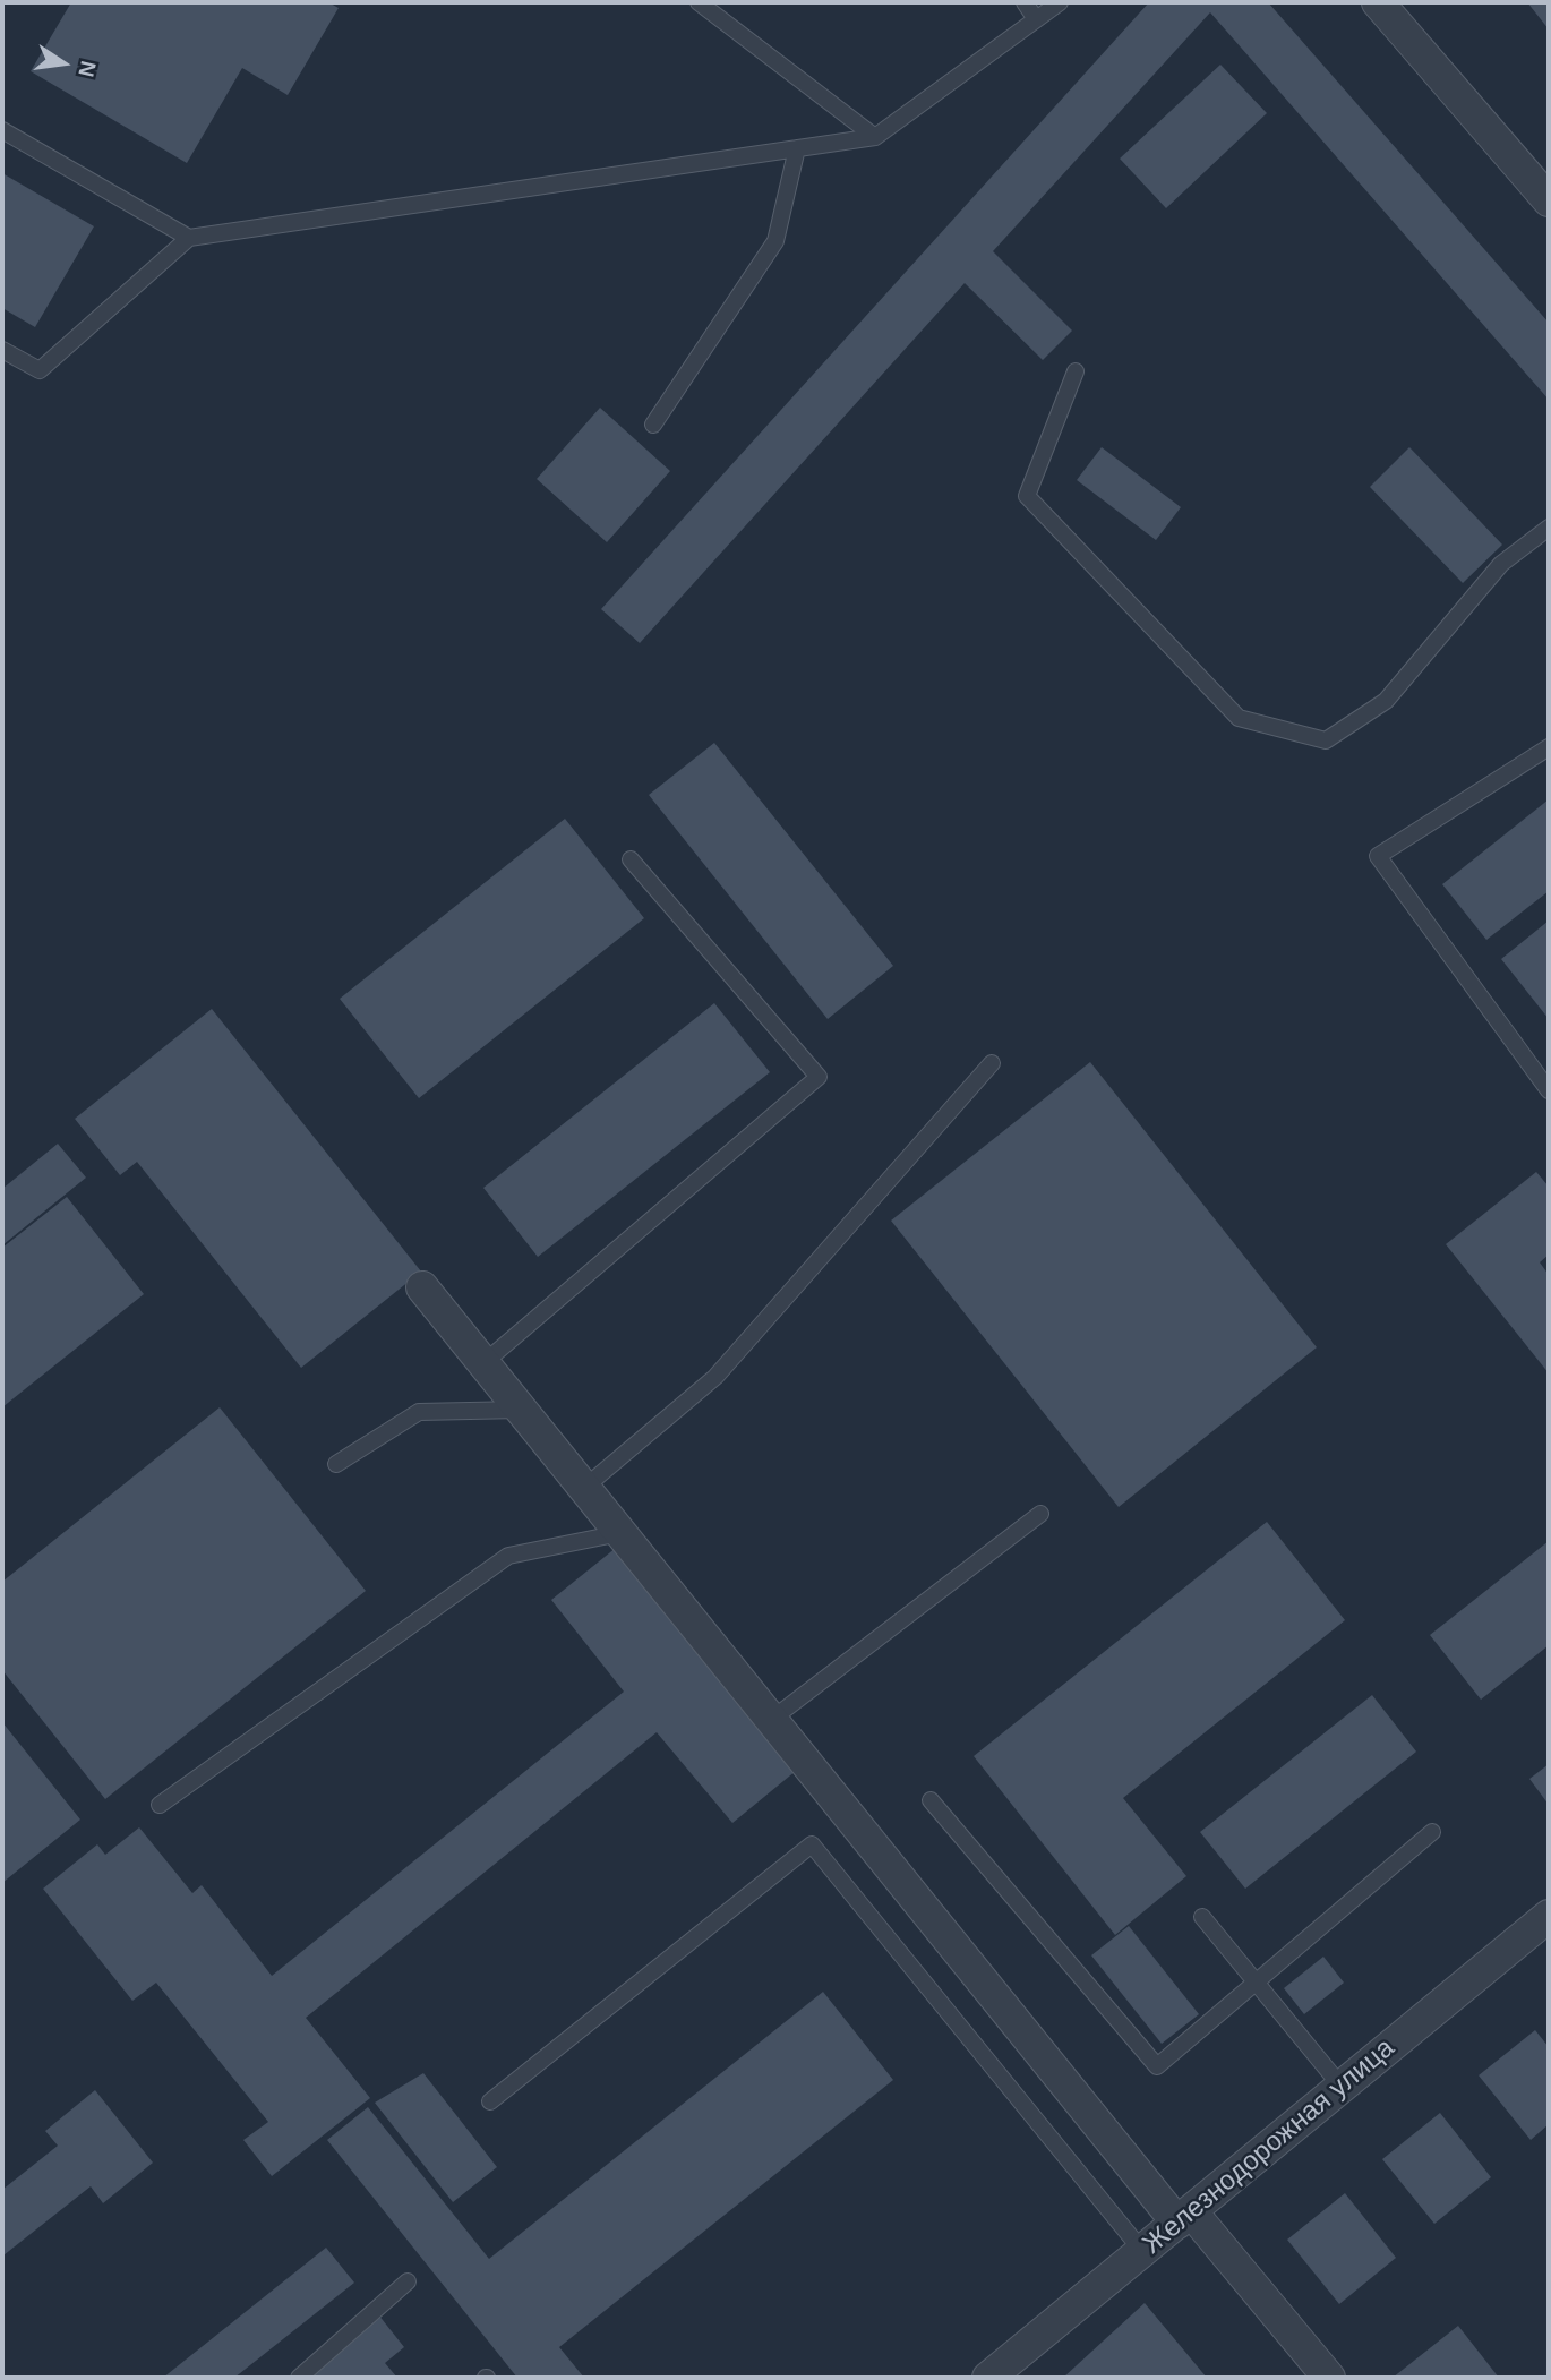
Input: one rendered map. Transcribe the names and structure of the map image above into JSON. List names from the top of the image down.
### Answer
{
  "streets": {
    "street": ["Железнодорожная улица"]
  },
  "north": "right"
}
